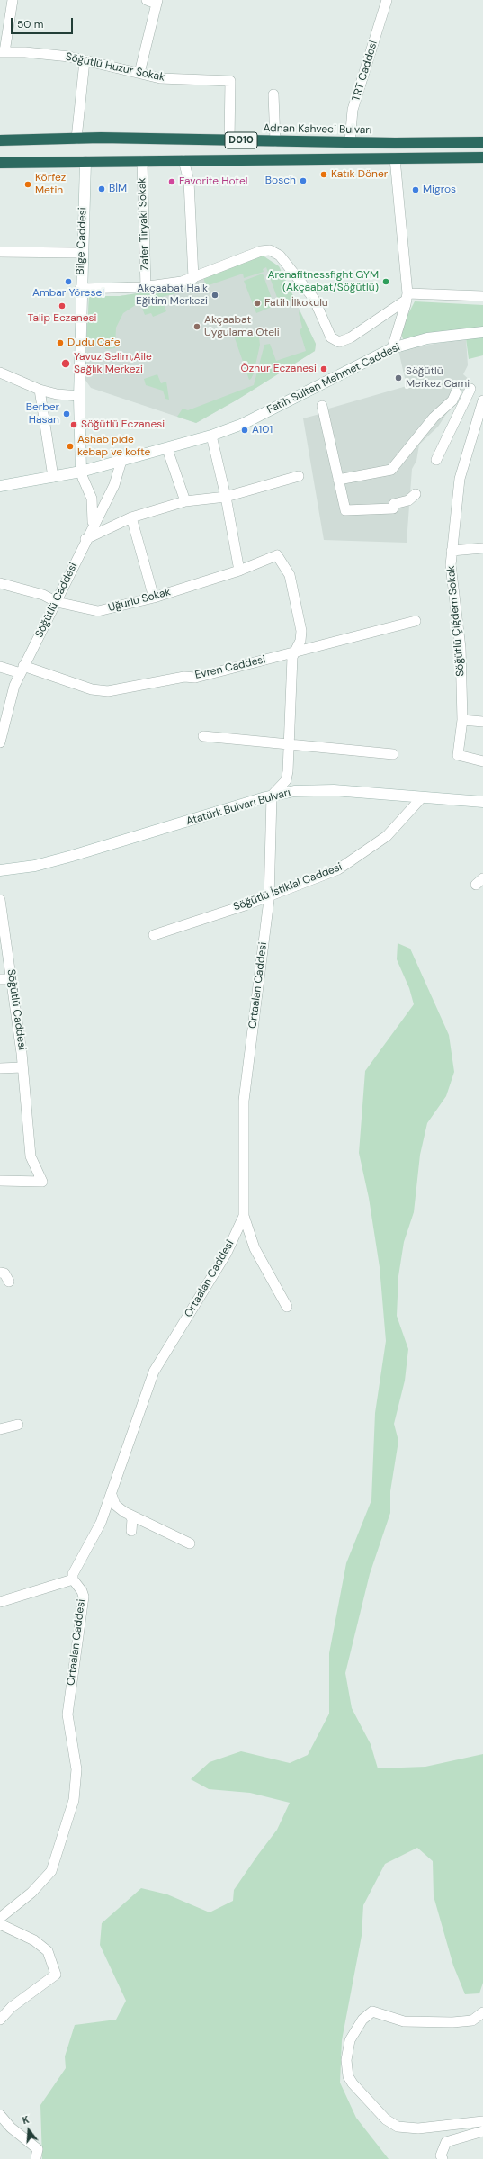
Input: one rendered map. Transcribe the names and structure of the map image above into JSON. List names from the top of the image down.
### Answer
{
  "streets": {
    "highway": ["Adnan Kahveci Bulvarı", "D010"],
    "street": [
      "Söğütlü Huzur Sokak",
      "TRT Caddesi",
      "Zafer Tiryaki Sokak",
      "Bilge Caddesi",
      "Fatih Sultan Mehmet Caddesi",
      "Söğütlü Caddesi",
      "Uğurlu Sokak",
      "Söğütlü Çiğdem Sokak",
      "Evren Caddesi",
      "Atatürk Bulvarı Bulvarı",
      "Söğütlü İstiklal Caddesi",
      "Ortaalan Caddesi"
    ]
  },
  "crossings": [
    ["Söğütlü Huzur Sokak", "Adnan Kahveci Bulvarı"],
    ["TRT Caddesi", "Adnan Kahveci Bulvarı"],
    ["D010", "Zafer Tiryaki Sokak"],
    ["D010", "Bilge Caddesi"],
    ["Bilge Caddesi", "Fatih Sultan Mehmet Caddesi"],
    ["Fatih Sultan Mehmet Caddesi", "Söğütlü Caddesi"],
    ["Söğütlü Caddesi", "Uğurlu Sokak"],
    ["Söğütlü Caddesi", "Evren Caddesi"],
    ["Uğurlu Sokak", "Ortaalan Caddesi"],
    ["Evren Caddesi", "Ortaalan Caddesi"],
    ["Atatürk Bulvarı Bulvarı", "Söğütlü İstiklal Caddesi"],
    ["Atatürk Bulvarı Bulvarı", "Ortaalan Caddesi"],
    ["Söğütlü İstiklal Caddesi", "Ortaalan Caddesi"]
  ],
  "places": [
    "Katık Döner",
    "Bosch",
    "Favorite Hotel",
    "Körfez Metin",
    "BİM",
    "Migros",
    "Ambar Yöresel",
    "Arenafitnessfight GYM (Akçaabat/Söğütlü)",
    "Akçaabat Halk Eğitim Merkezi",
    "Fatih İlkokulu",
    "Talip Eczanesi",
    "Akçaabat Uygulama Oteli",
    "Dudu Cafe",
    "Yavuz Selim,Aile Sağlık Merkezi",
    "Öznur Eczanesi",
    "Söğütlü Merkez Cami",
    "Berber Hasan",
    "Söğütlü Eczanesi",
    "A101",
    "Ashab pide kebap ve kofte"
  ],
  "scale_bar": "50 m",
  "north": "top"
}
